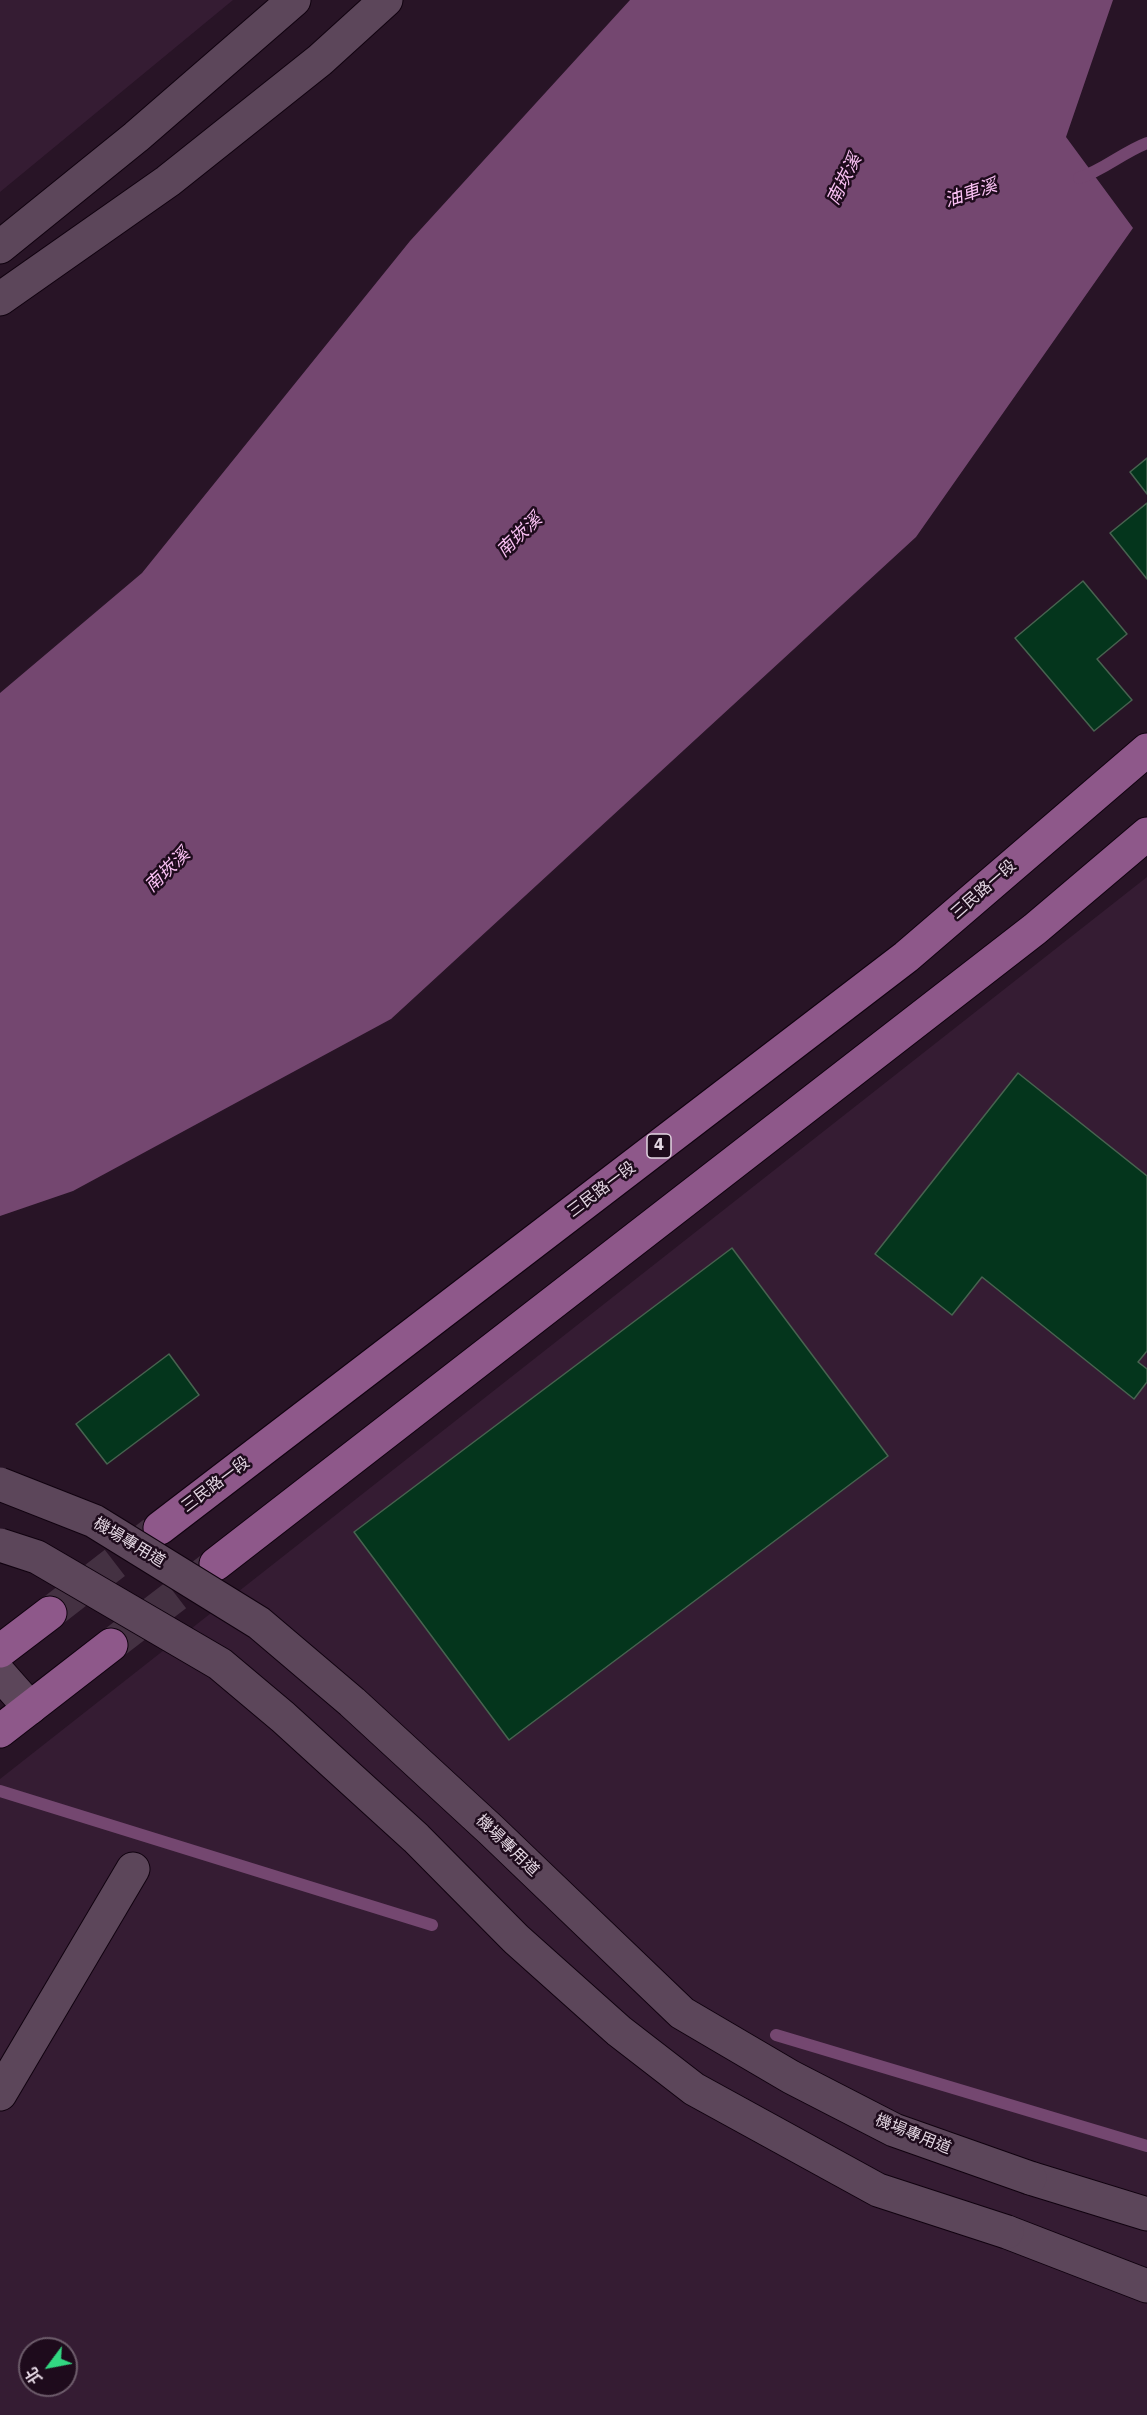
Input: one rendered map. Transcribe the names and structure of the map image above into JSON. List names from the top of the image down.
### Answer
{
  "streets": {
    "main road": ["三民路一段", "4"],
    "street": ["機場專用道"]
  },
  "water": ["南崁溪", "油車溪"],
  "north": "bottom left"
}
